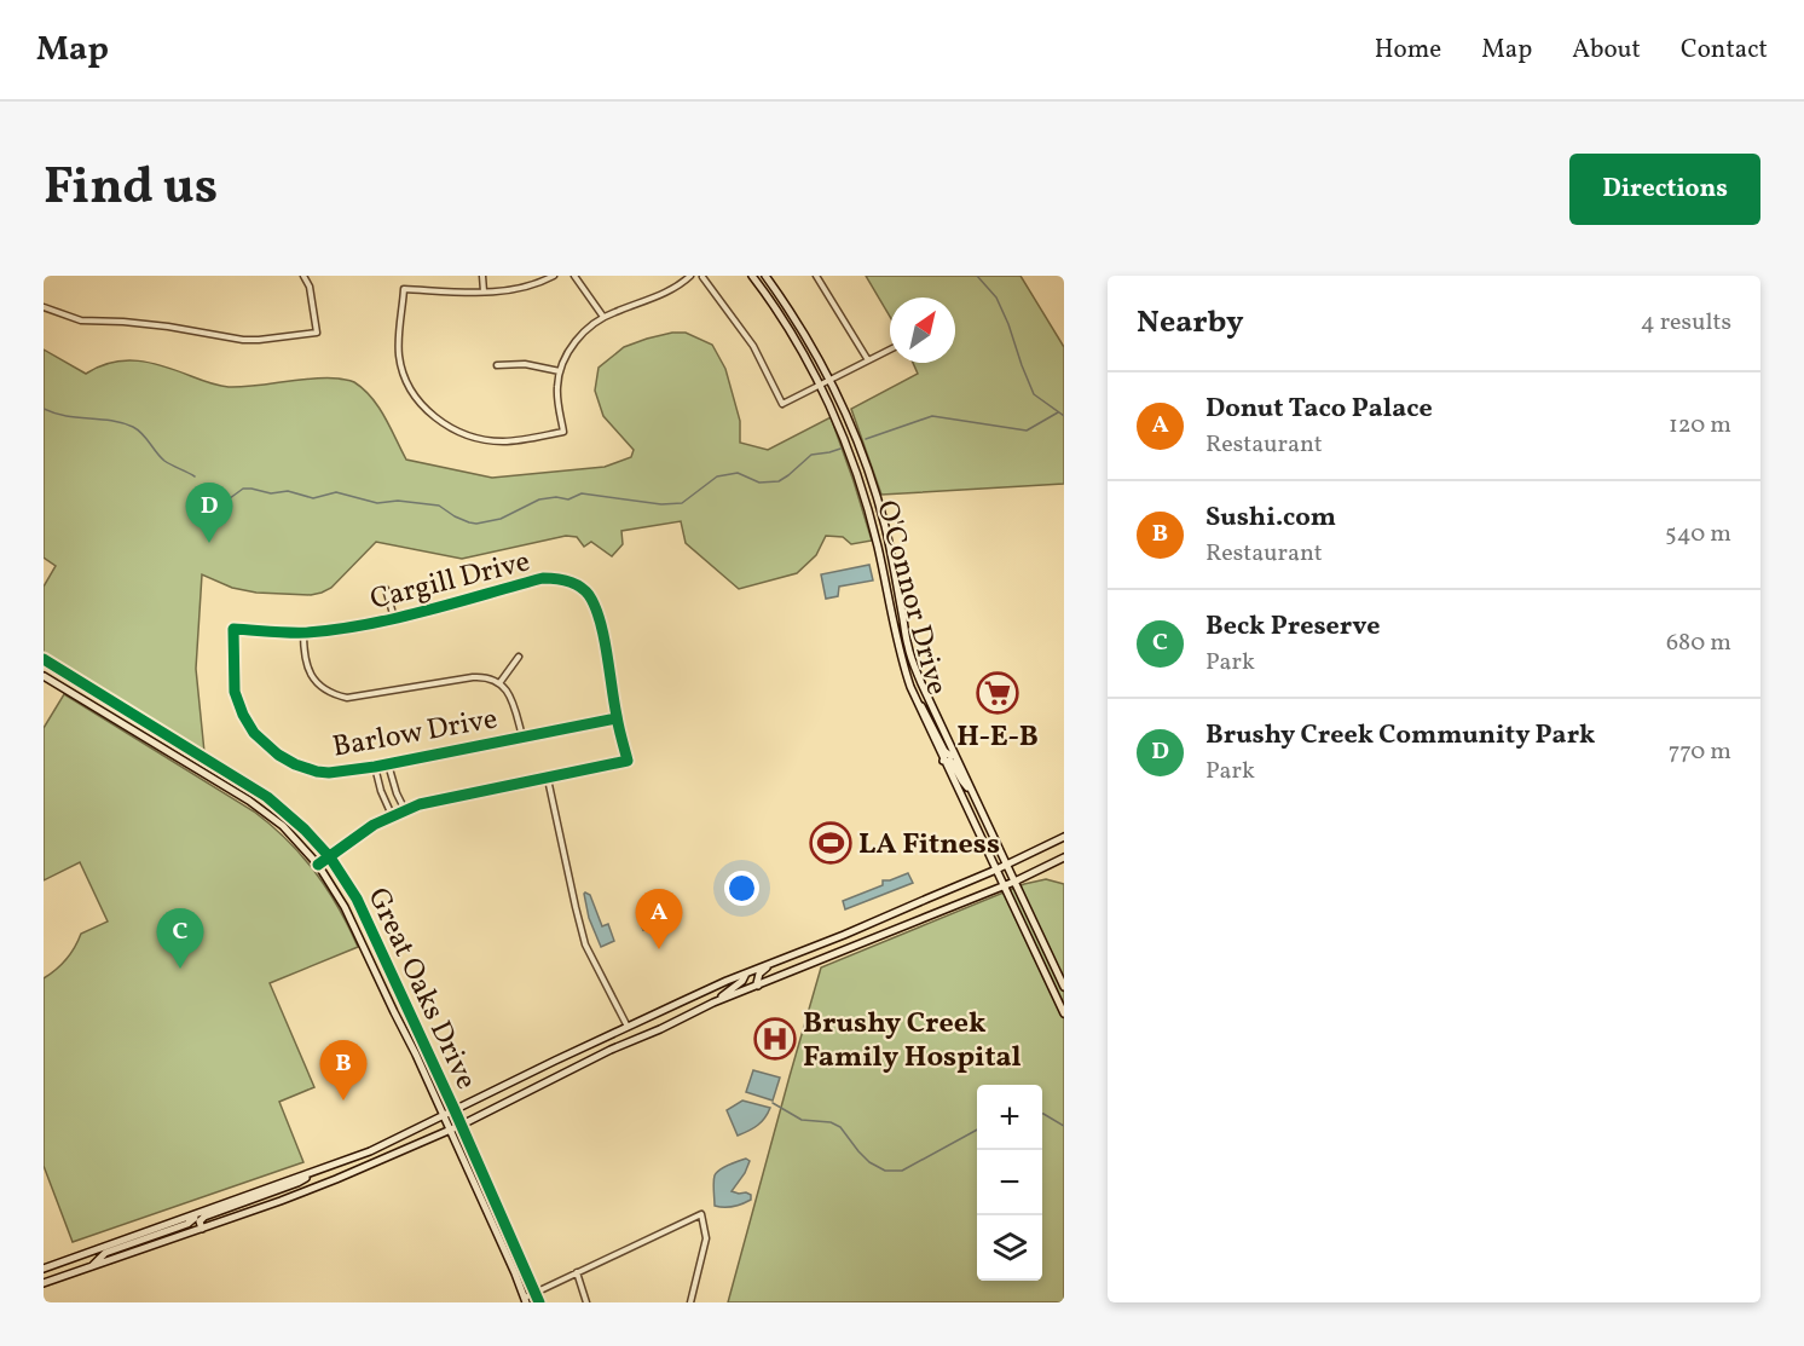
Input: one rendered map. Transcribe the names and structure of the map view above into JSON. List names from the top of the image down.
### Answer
{
  "streets": {
    "main road": ["O'Connor Drive", "Great Oaks Drive"],
    "street": ["Cargill Drive", "Barlow Drive"]
  },
  "crossings": [
    ["Cargill Drive", "Barlow Drive"]
  ],
  "places": {
    "supermarket": ["H-E-B"],
    "sports": ["LA Fitness"],
    "hospital": ["Brushy Creek Family Hospital"]
  },
  "north": "top right",
  "page": {
    "header": "Map",
    "nav": [
      "Home",
      "Map",
      "About",
      "Contact"
    ],
    "title": "Find us",
    "buttons": "Directions",
    "heading": ["Nearby", "4 results"],
    "list": [
      {
        "mark": "A",
        "name": "Donut Taco Palace",
        "note": "Restaurant",
        "value": "120 m"
      },
      {
        "mark": "B",
        "name": "Sushi.com",
        "note": "Restaurant",
        "value": "540 m"
      },
      {
        "mark": "C",
        "name": "Beck Preserve",
        "note": "Park",
        "value": "680 m"
      },
      {
        "mark": "D",
        "name": "Brushy Creek Community Park",
        "note": "Park",
        "value": "770 m"
      }
    ],
    "pins": [
      "D",
      "A",
      "C",
      "B"
    ],
    "map_buttons": ["+", "−"]
  }
}
